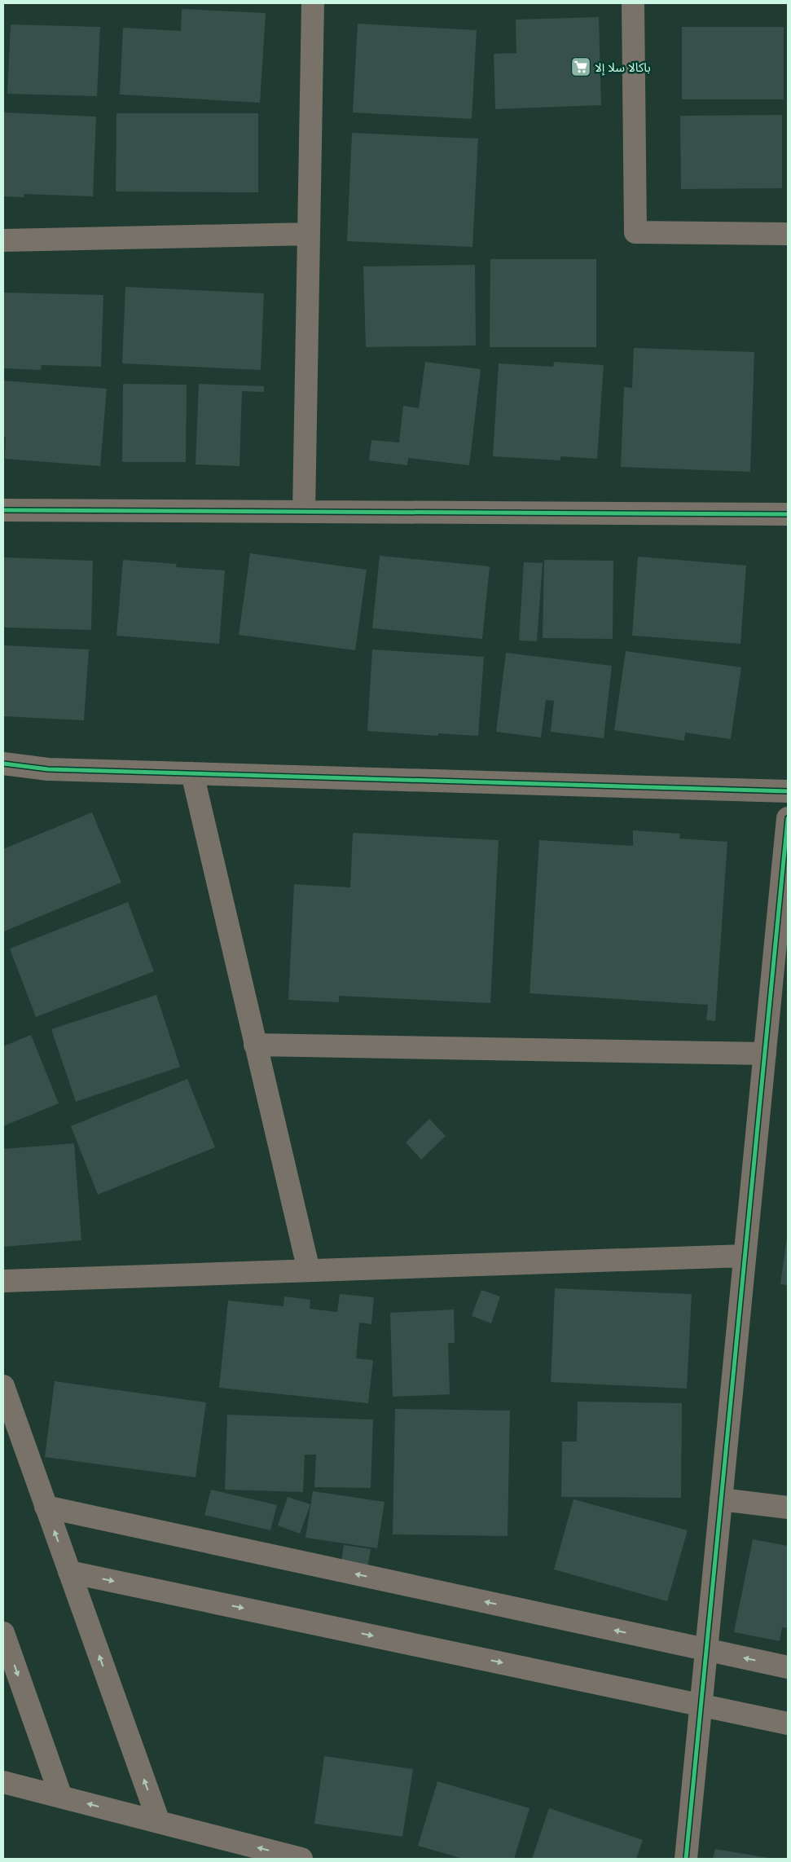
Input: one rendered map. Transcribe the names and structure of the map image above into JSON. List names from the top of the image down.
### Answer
{
  "places": {
    "supermarket": ["باكالا سلا إلا"]
  }
}
